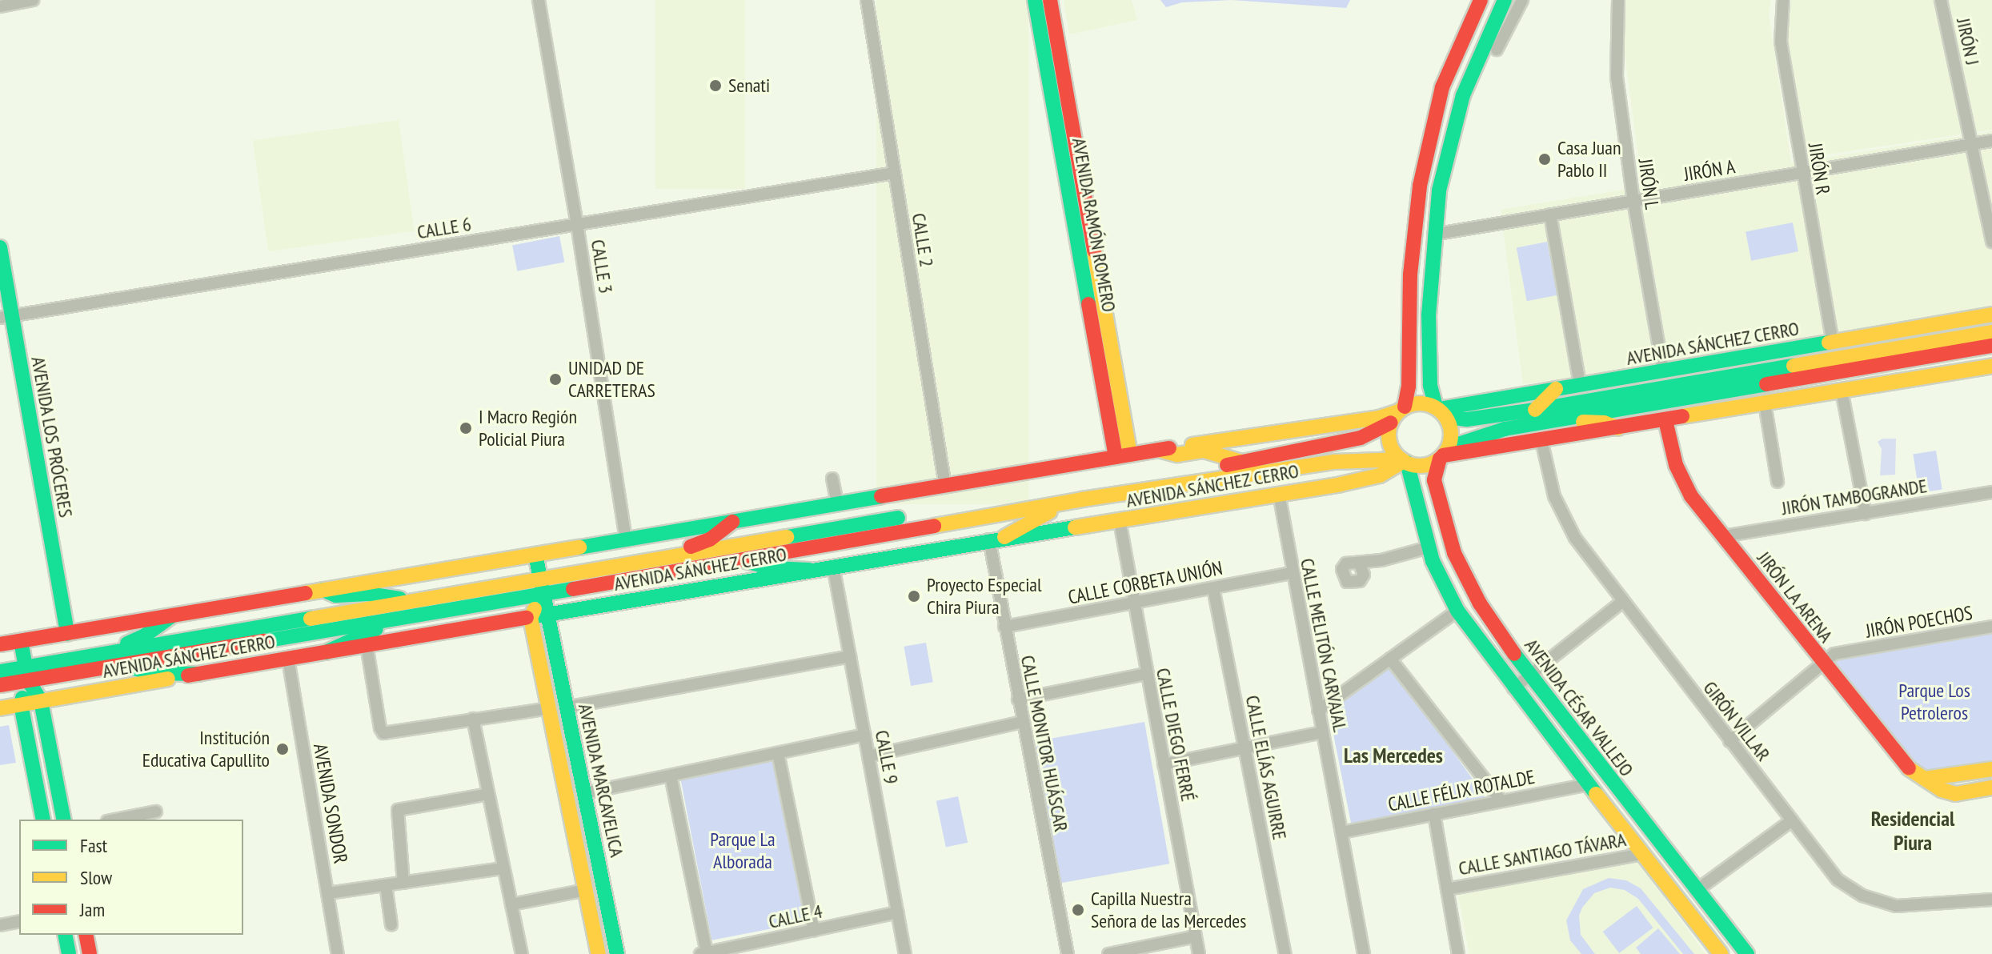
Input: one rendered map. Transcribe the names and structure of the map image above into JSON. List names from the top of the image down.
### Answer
{
  "streets": {
    "main road": [
      "AVENIDA RAMÓN ROMERO",
      "AVENIDA SÁNCHEZ CERRO",
      "AVENIDA LOS PRÓCERES",
      "JIRÓN LA ARENA",
      "AVENIDA CÉSAR VALLEJO",
      "AVENIDA MARCAVELICA"
    ],
    "street": [
      "JIRÓN J",
      "JIRÓN R",
      "JIRÓN A",
      "JIRÓN L",
      "CALLE 6",
      "CALLE 2",
      "CALLE 3",
      "JIRÓN TAMBOGRANDE",
      "CALLE CORBETA UNIÓN",
      "JIRÓN POECHOS",
      "CALLE MELITÓN CARVAJAL",
      "GIRÓN VILLAR",
      "CALLE DIEGO FERRÉ",
      "CALLE MONITOR HUÁSCAR",
      "CALLE 9",
      "CALLE ELÍAS AGUIRRE",
      "CALLE FÉLIX ROTALDE",
      "AVENIDA SONDOR",
      "CALLE SANTIAGO TÁVARA",
      "CALLE 4"
    ]
  },
  "crossings": [
    ["JIRÓN J", "JIRÓN A"],
    ["JIRÓN R", "JIRÓN A"],
    ["JIRÓN R", "AVENIDA SÁNCHEZ CERRO"],
    ["JIRÓN A", "JIRÓN L"],
    ["JIRÓN L", "AVENIDA SÁNCHEZ CERRO"],
    ["AVENIDA RAMÓN ROMERO", "AVENIDA SÁNCHEZ CERRO"],
    ["CALLE 6", "CALLE 2"],
    ["CALLE 6", "CALLE 3"],
    ["CALLE 6", "AVENIDA LOS PRÓCERES"],
    ["CALLE 2", "AVENIDA SÁNCHEZ CERRO"],
    ["CALLE 3", "AVENIDA SÁNCHEZ CERRO"],
    ["AVENIDA SÁNCHEZ CERRO", "AVENIDA LOS PRÓCERES"],
    ["AVENIDA SÁNCHEZ CERRO", "CALLE MELITÓN CARVAJAL"],
    ["AVENIDA SÁNCHEZ CERRO", "AVENIDA CÉSAR VALLEJO"],
    ["AVENIDA SÁNCHEZ CERRO", "CALLE DIEGO FERRÉ"],
    ["AVENIDA SÁNCHEZ CERRO", "CALLE MONITOR HUÁSCAR"],
    ["AVENIDA SÁNCHEZ CERRO", "CALLE 9"],
    ["AVENIDA SÁNCHEZ CERRO", "AVENIDA MARCAVELICA"],
    ["AVENIDA SÁNCHEZ CERRO", "AVENIDA SONDOR"],
    ["JIRÓN TAMBOGRANDE", "JIRÓN LA ARENA"],
    ["CALLE CORBETA UNIÓN", "CALLE MELITÓN CARVAJAL"],
    ["CALLE CORBETA UNIÓN", "CALLE DIEGO FERRÉ"],
    ["CALLE CORBETA UNIÓN", "CALLE MONITOR HUÁSCAR"],
    ["CALLE CORBETA UNIÓN", "CALLE ELÍAS AGUIRRE"],
    ["JIRÓN LA ARENA", "JIRÓN POECHOS"],
    ["JIRÓN POECHOS", "GIRÓN VILLAR"],
    ["CALLE MELITÓN CARVAJAL", "CALLE FÉLIX ROTALDE"],
    ["AVENIDA CÉSAR VALLEJO", "CALLE FÉLIX ROTALDE"],
    ["AVENIDA CÉSAR VALLEJO", "CALLE SANTIAGO TÁVARA"],
    ["CALLE 9", "CALLE 4"]
  ],
  "districts": ["Las Mercedes", "Residencial Piura"],
  "parks": ["Parque Los Petroleros", "Parque La Alborada"],
  "places": [
    "Senati",
    "Casa Juan Pablo II",
    "UNIDAD DE CARRETERAS",
    "I Macro Región Policial Piura",
    "Proyecto Especial Chira Piura",
    "Institución Educativa Capullito",
    "Capilla Nuestra Señora de las Mercedes"
  ],
  "legend": ["Fast", "Slow", "Jam"]
}
